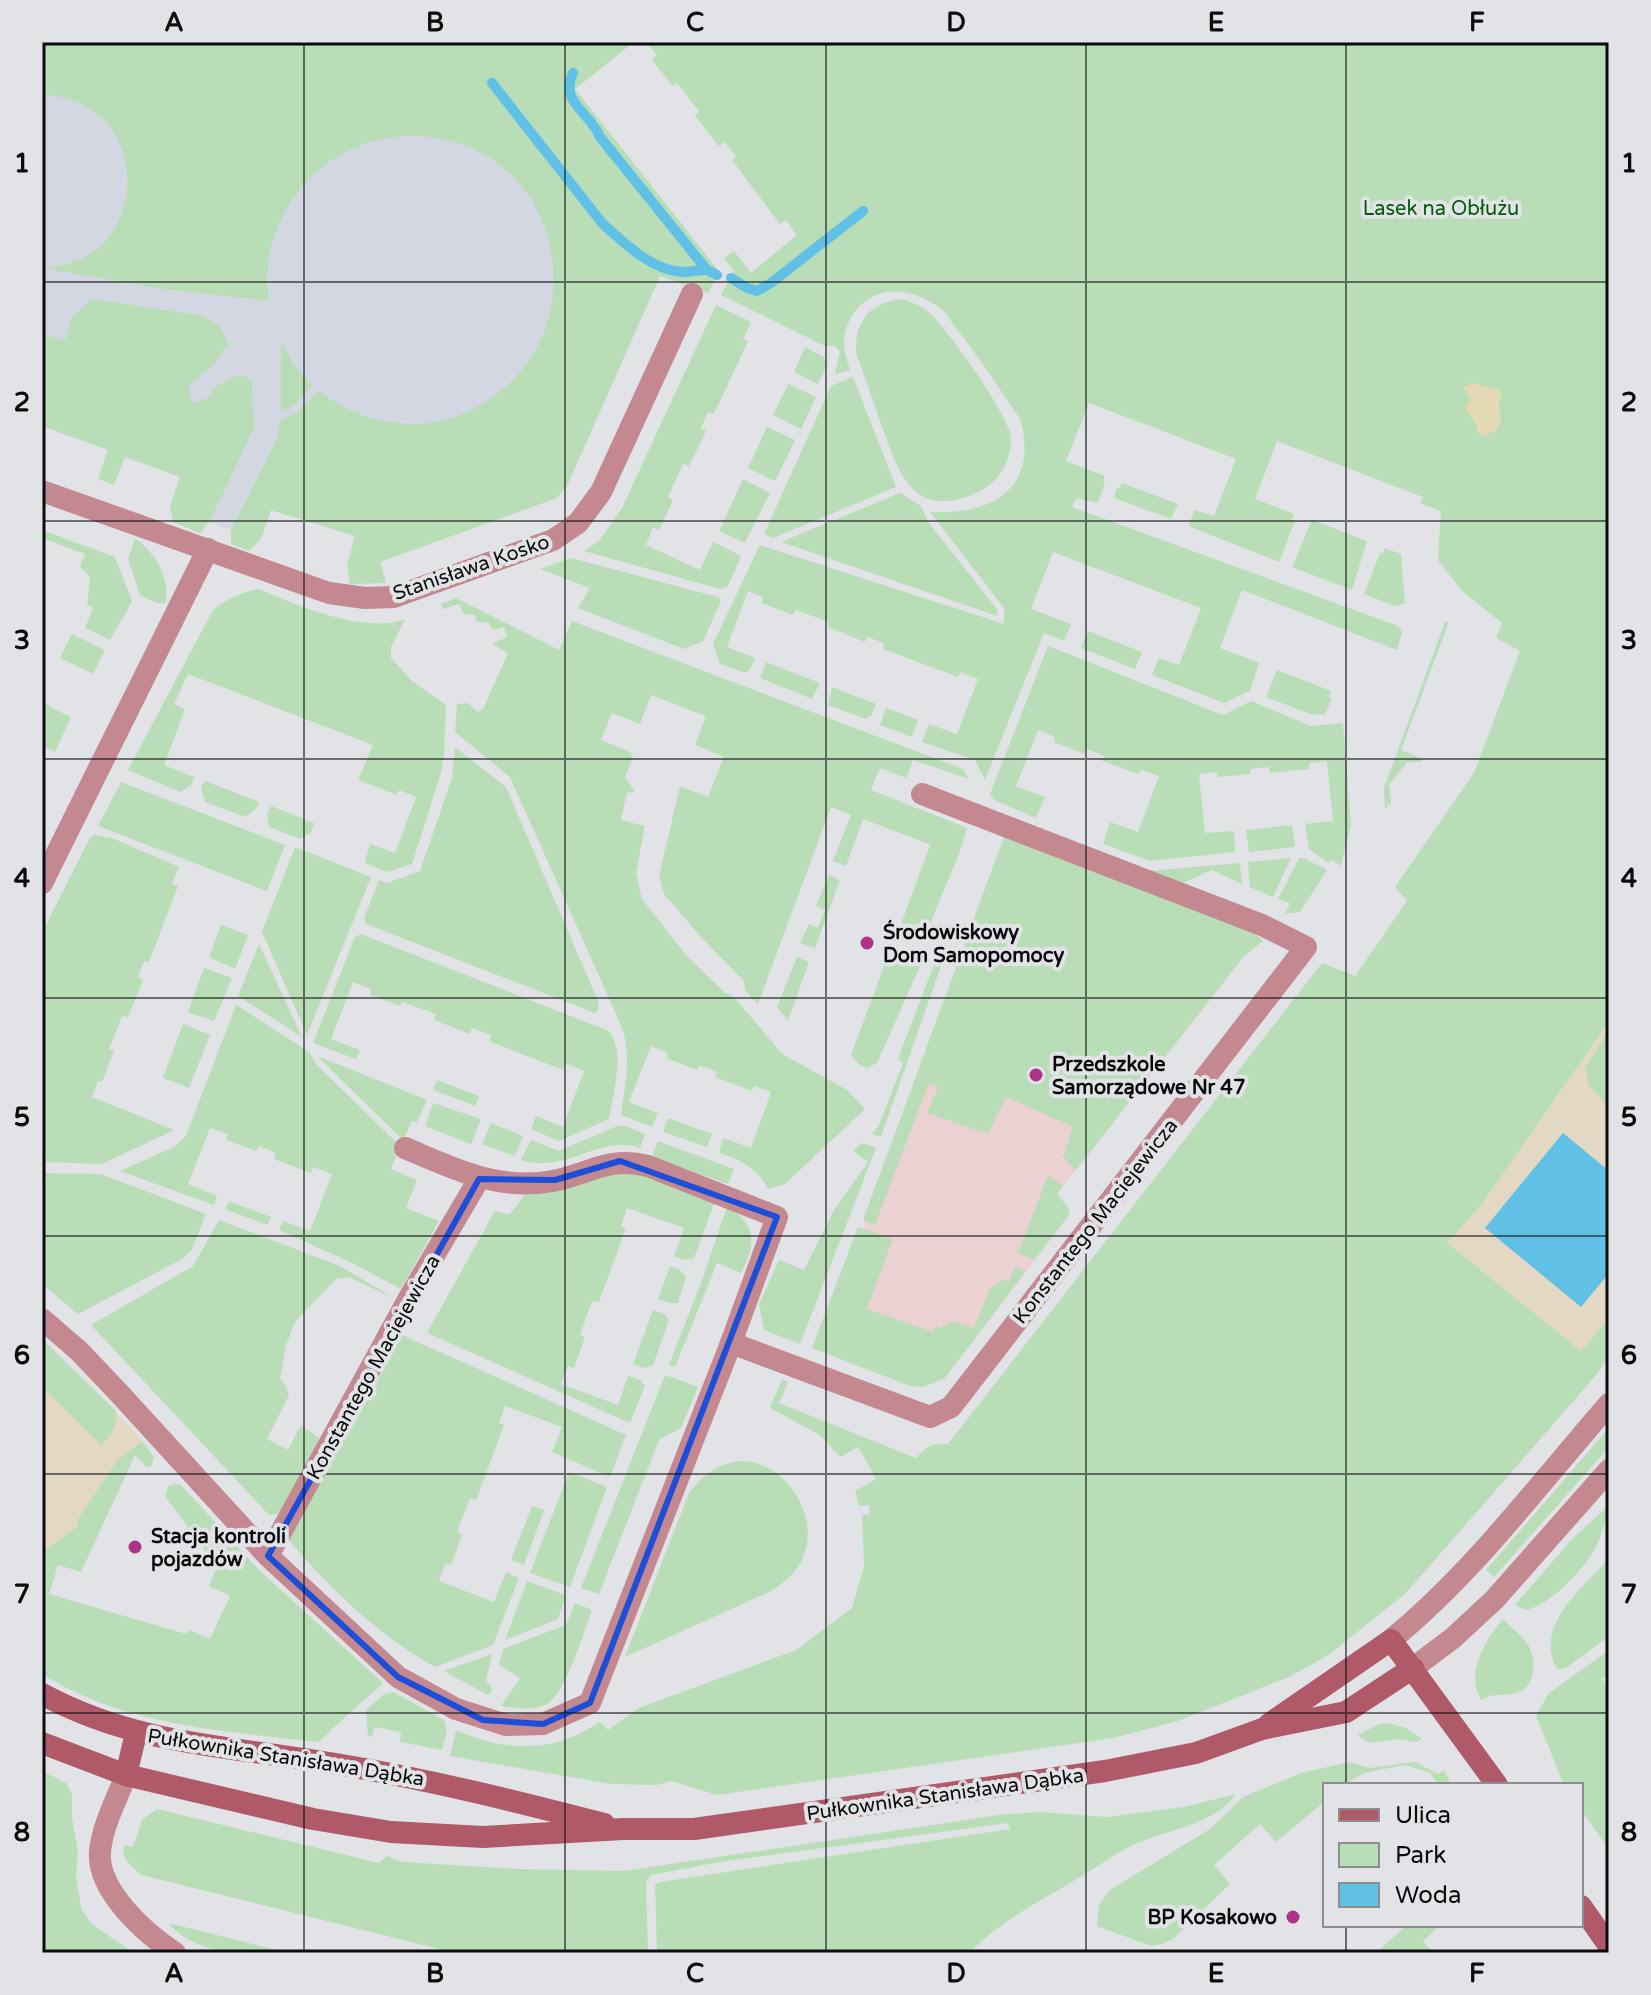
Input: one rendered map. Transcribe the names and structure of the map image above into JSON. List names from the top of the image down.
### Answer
{
  "streets": {
    "main road": ["Pułkownika Stanisława Dąbka"],
    "street": ["Stanisława Kosko", "Konstantego Maciejewicza"]
  },
  "parks": ["Lasek na Obłużu"],
  "places": [
    "Środowiskowy Dom Samopomocy",
    "Przedszkole Samorządowe Nr 47",
    "Stacja kontroli pojazdów",
    "BP Kosakowo"
  ],
  "legend": ["Ulica", "Park", "Woda"],
  "grid": {
    "columns": [
      "A",
      "B",
      "C",
      "D",
      "E",
      "F"
    ],
    "rows": [
      "1",
      "2",
      "3",
      "4",
      "5",
      "6",
      "7",
      "8"
    ]
  }
}
